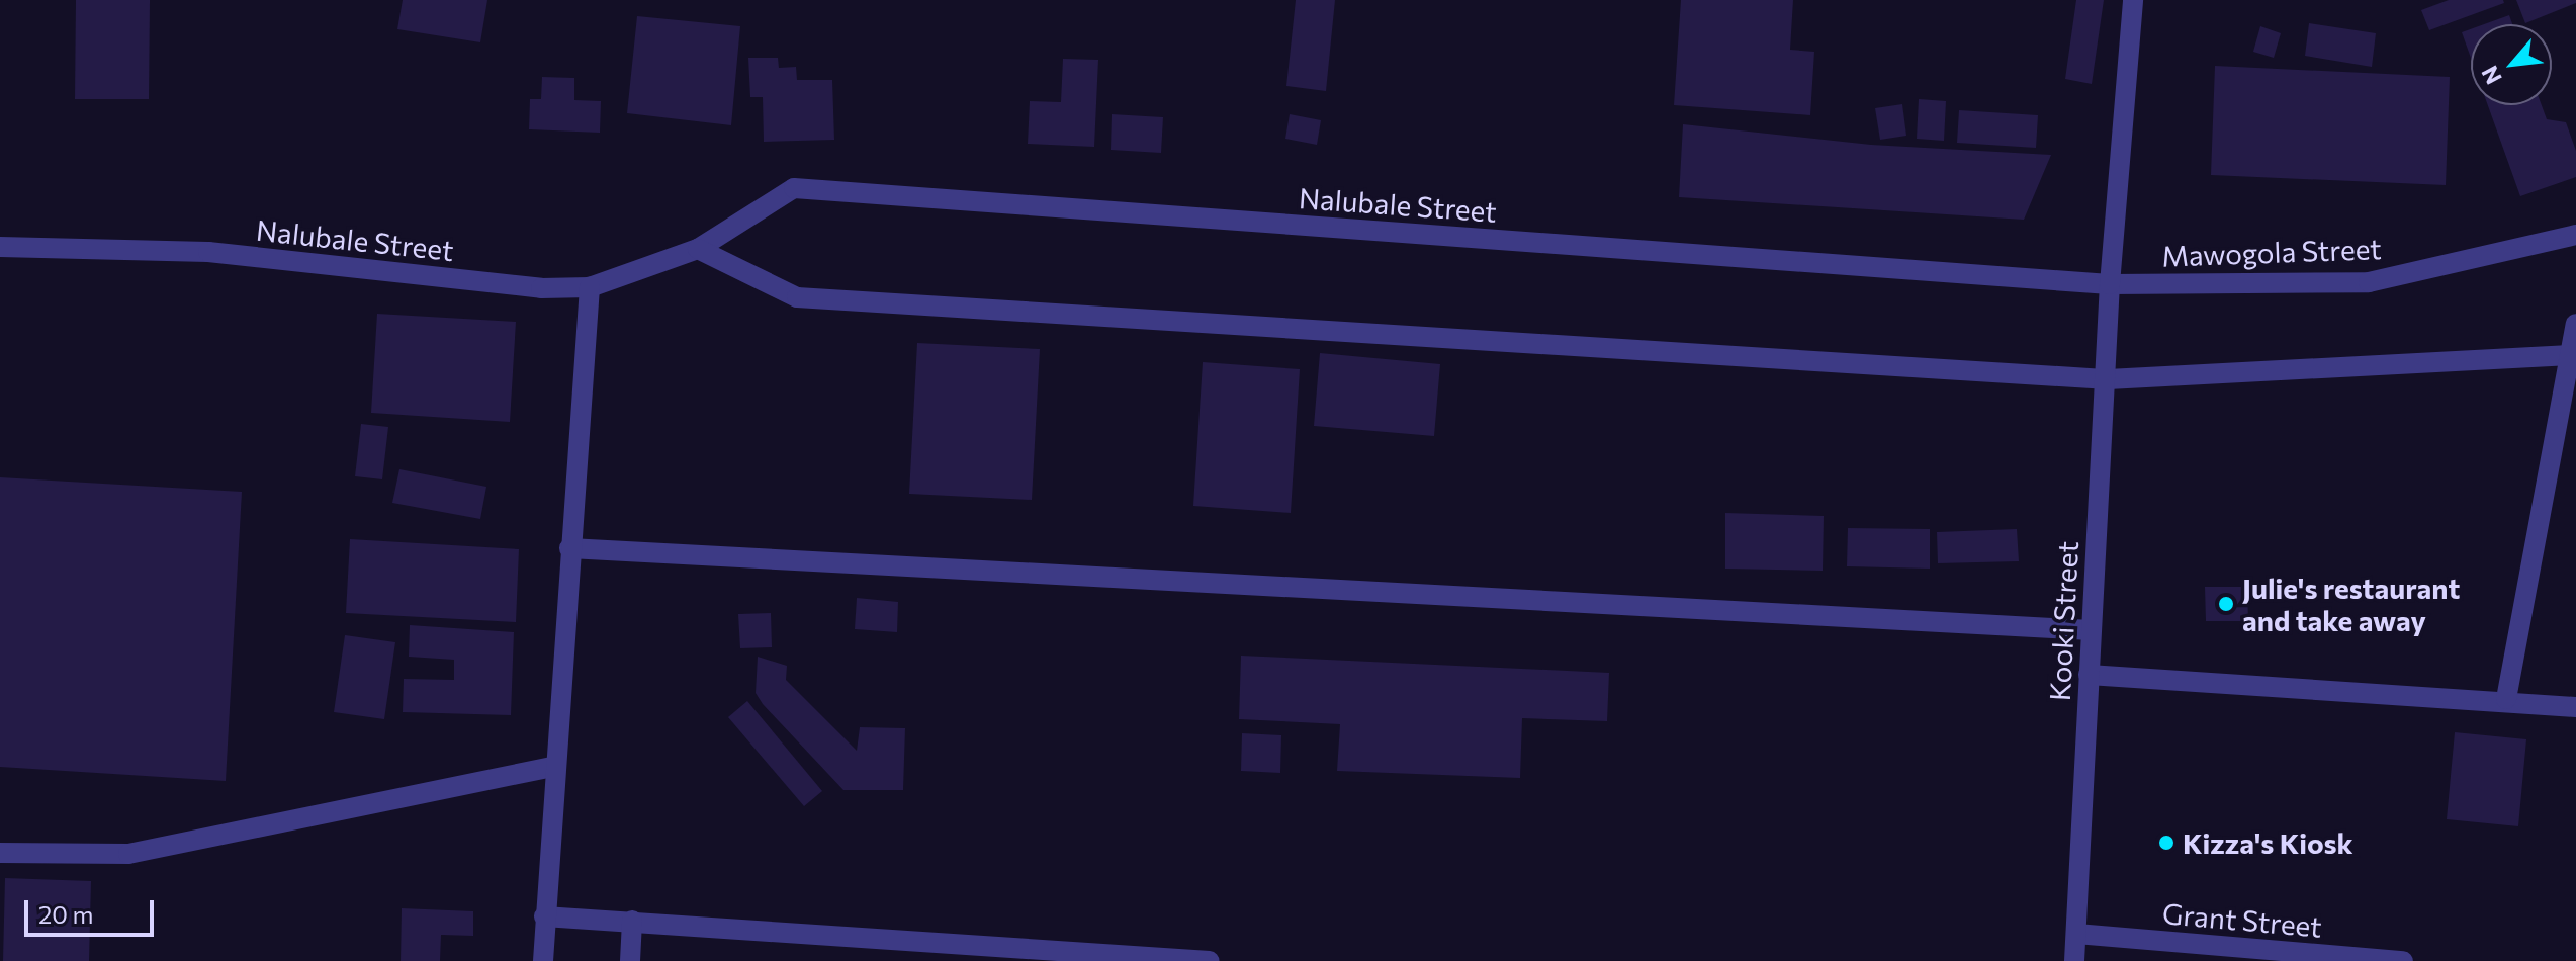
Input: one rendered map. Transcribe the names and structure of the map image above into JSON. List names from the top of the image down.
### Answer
{
  "streets": {
    "street": [
      "Nalubale Street",
      "Mawogola Street",
      "Kooki Street",
      "Grant Street"
    ]
  },
  "crossings": [
    ["Nalubale Street", "Mawogola Street"],
    ["Nalubale Street", "Kooki Street"],
    ["Mawogola Street", "Kooki Street"],
    ["Kooki Street", "Grant Street"]
  ],
  "places": ["Julie's restaurant and take away", "Kizza's Kiosk"],
  "scale_bar": "20 m",
  "north": "bottom left"
}
